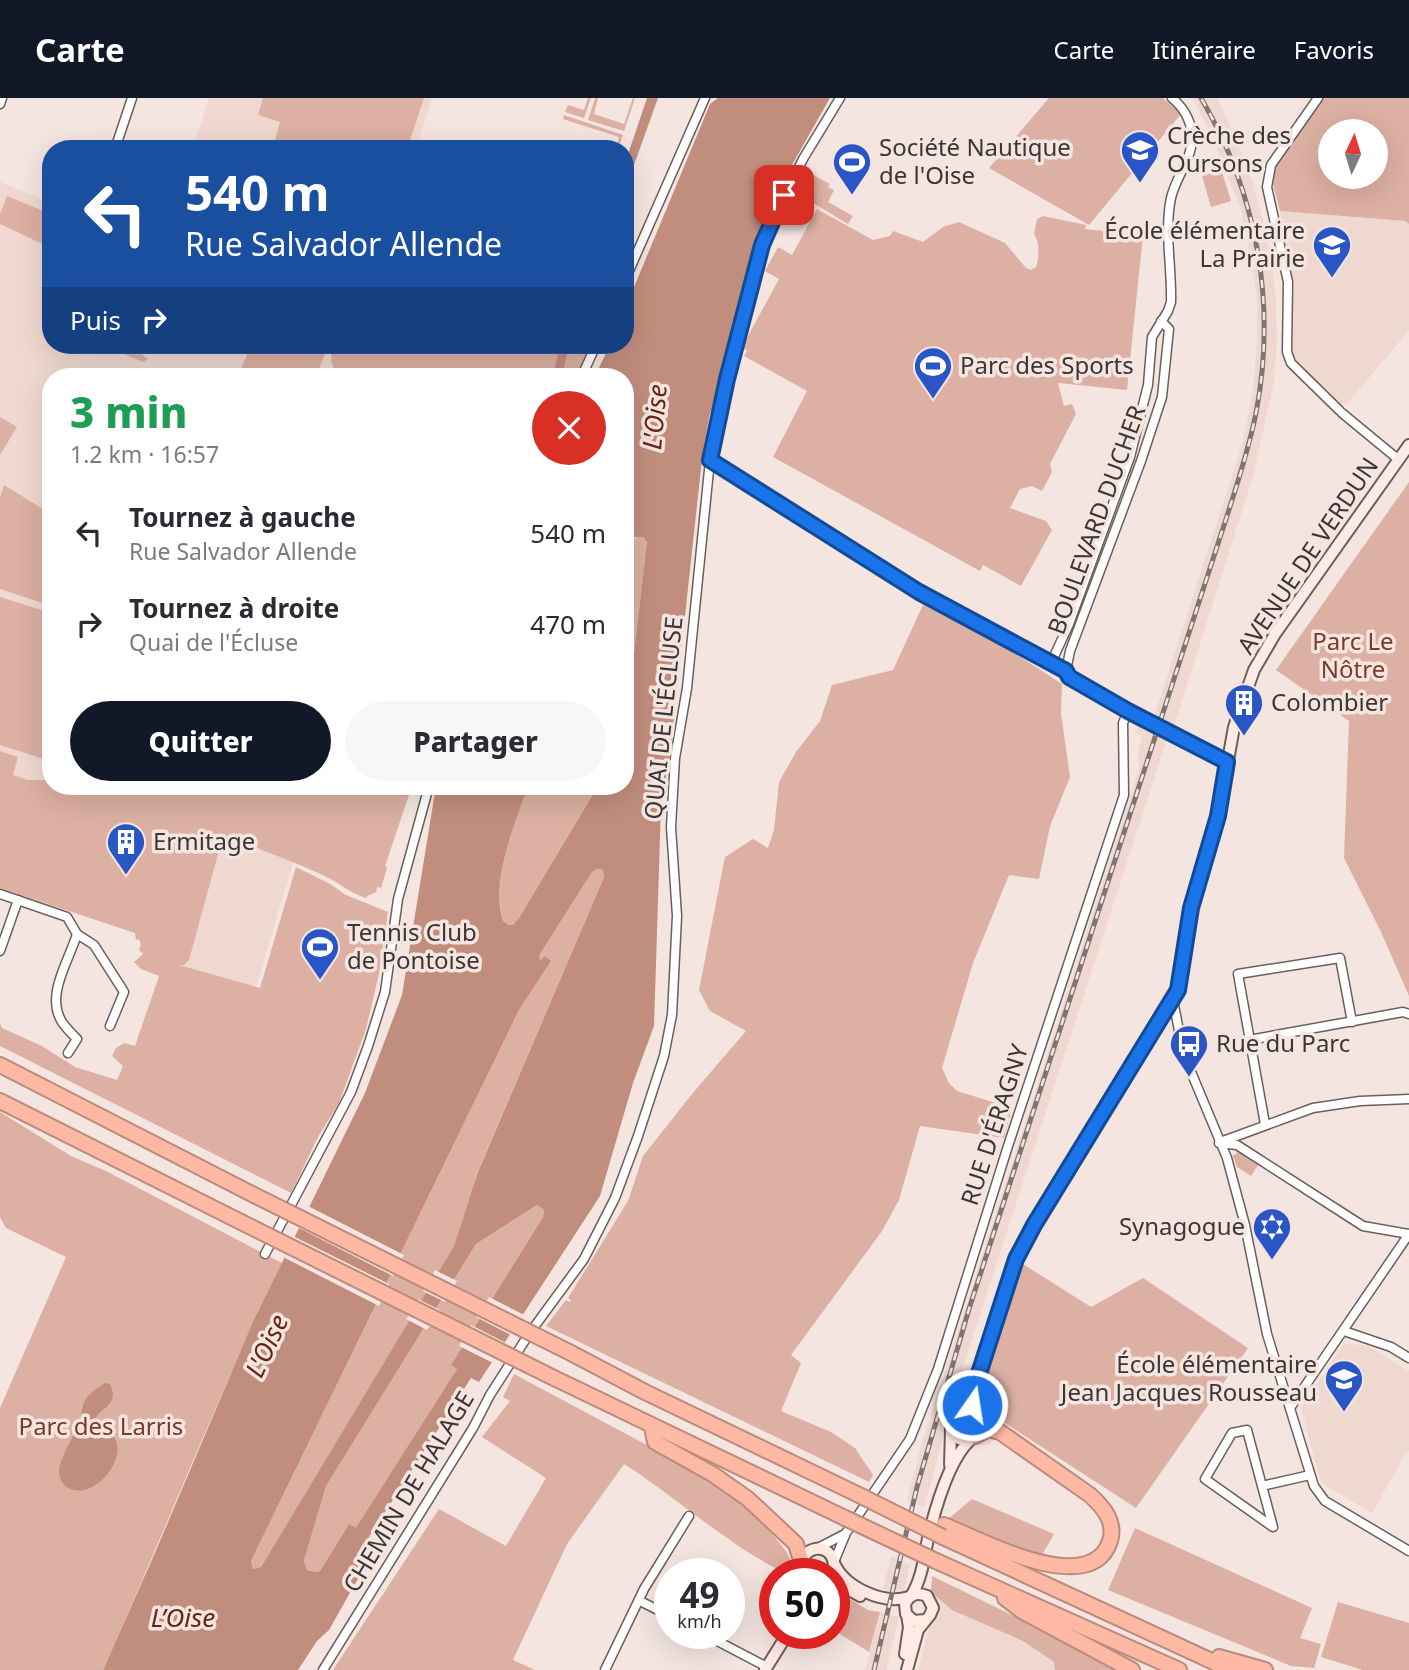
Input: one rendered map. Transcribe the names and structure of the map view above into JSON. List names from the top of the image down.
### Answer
{
  "streets": {
    "main road": ["AVENUE DE VERDUN"],
    "street": [
      "BOULEVARD DUCHER",
      "QUAI DE L'ÉCLUSE",
      "RUE D'ÉRAGNY",
      "CHEMIN DE HALAGE"
    ]
  },
  "crossings": [
    ["QUAI DE L'ÉCLUSE", "CHEMIN DE HALAGE"]
  ],
  "water": ["L'Oise", "L’Oise"],
  "parks": ["Parc Le Nôtre", "Parc des Larris"],
  "places": {
    "school or university": ["Crèche des Oursons", "École élémentaire La Prairie", "École élémentaire Jean Jacques Rousseau"],
    "sports": ["Société Nautique de l'Oise", "Parc des Sports", "Tennis Club de Pontoise"],
    "building": ["Colombier", "Ermitage"],
    "bus stop": ["Rue du Parc"],
    "synagogue": ["Synagogue"]
  },
  "north": "top",
  "page": {
    "header": "Carte",
    "nav": ["Carte", "Itinéraire", "Favoris"],
    "turn": ["540 m", "Rue Salvador Allende"],
    "then": "Puis",
    "heading": ["3 min", "1.2 km · 16:57"],
    "list": [
      {
        "name": "Tournez à gauche",
        "note": "Rue Salvador Allende",
        "value": "540 m"
      },
      {
        "name": "Tournez à droite",
        "note": "Quai de l'Écluse",
        "value": "470 m"
      }
    ],
    "buttons": ["Quitter", "Partager"],
    "speed": "49 km/h",
    "limit": "50"
  }
}
